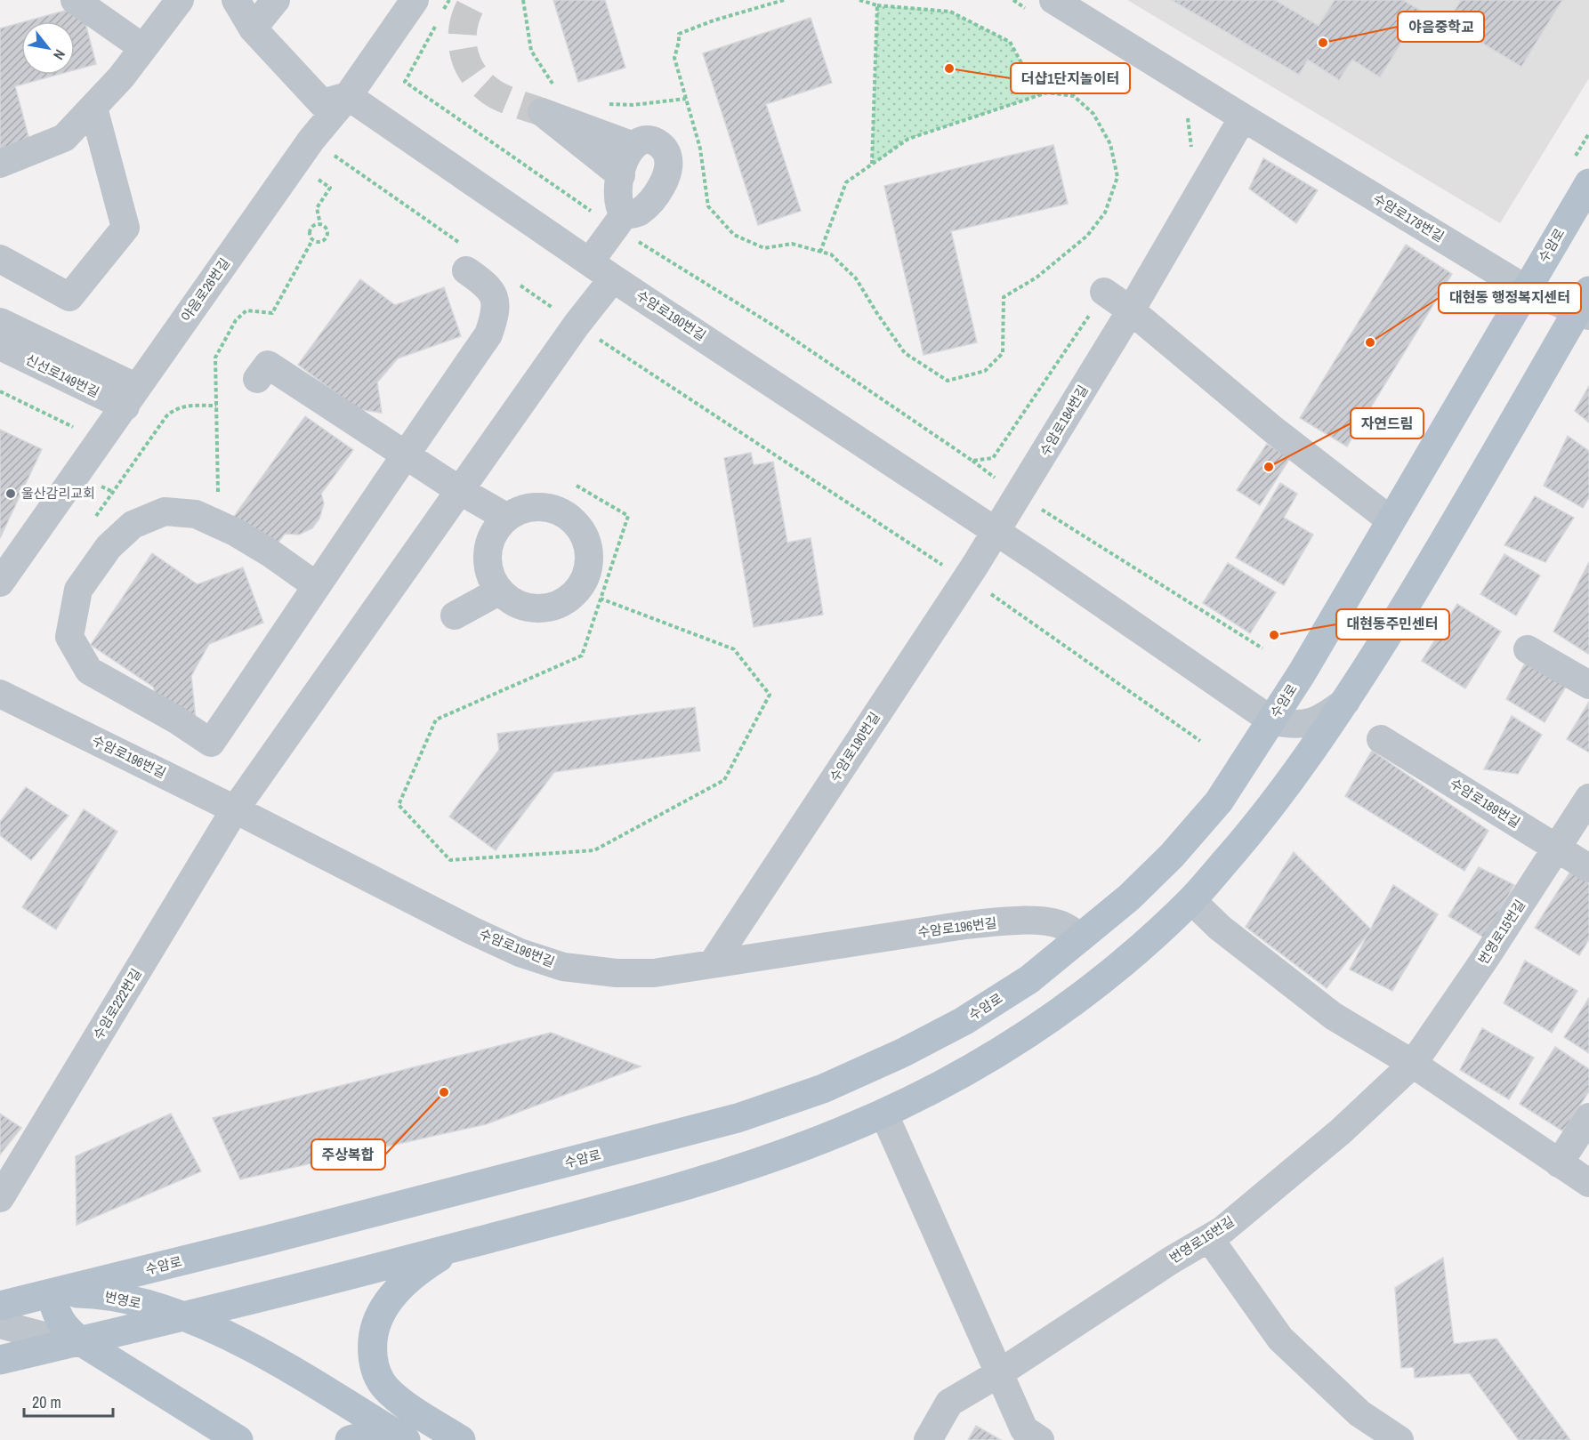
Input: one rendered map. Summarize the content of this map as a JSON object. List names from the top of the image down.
{
  "streets": {
    "main road": ["수암로", "번영로"],
    "street": [
      "수암로178번길",
      "야음로26번길",
      "수암로190번길",
      "신선로149번길",
      "수암로184번길",
      "수암로196번길",
      "수암로189번길",
      "번영로15번길",
      "수암로222번길"
    ]
  },
  "crossings": [
    ["수암로178번길", "수암로"],
    ["수암로", "수암로190번길"],
    ["수암로", "수암로196번길"],
    ["수암로", "번영로"],
    ["야음로26번길", "수암로190번길"],
    ["야음로26번길", "신선로149번길"],
    ["수암로190번길", "수암로184번길"],
    ["수암로190번길", "수암로196번길"],
    ["수암로190번길", "수암로222번길"],
    ["수암로196번길", "수암로222번길"],
    ["수암로189번길", "번영로15번길"]
  ],
  "places": [
    "야음중학교",
    "더샵1단지놀이터",
    "대현동 행정복지센터",
    "자연드림",
    "울산감리교회",
    "대현동주민센터",
    "주상복합"
  ],
  "scale_bar": "20 m",
  "north": "bottom right"
}
